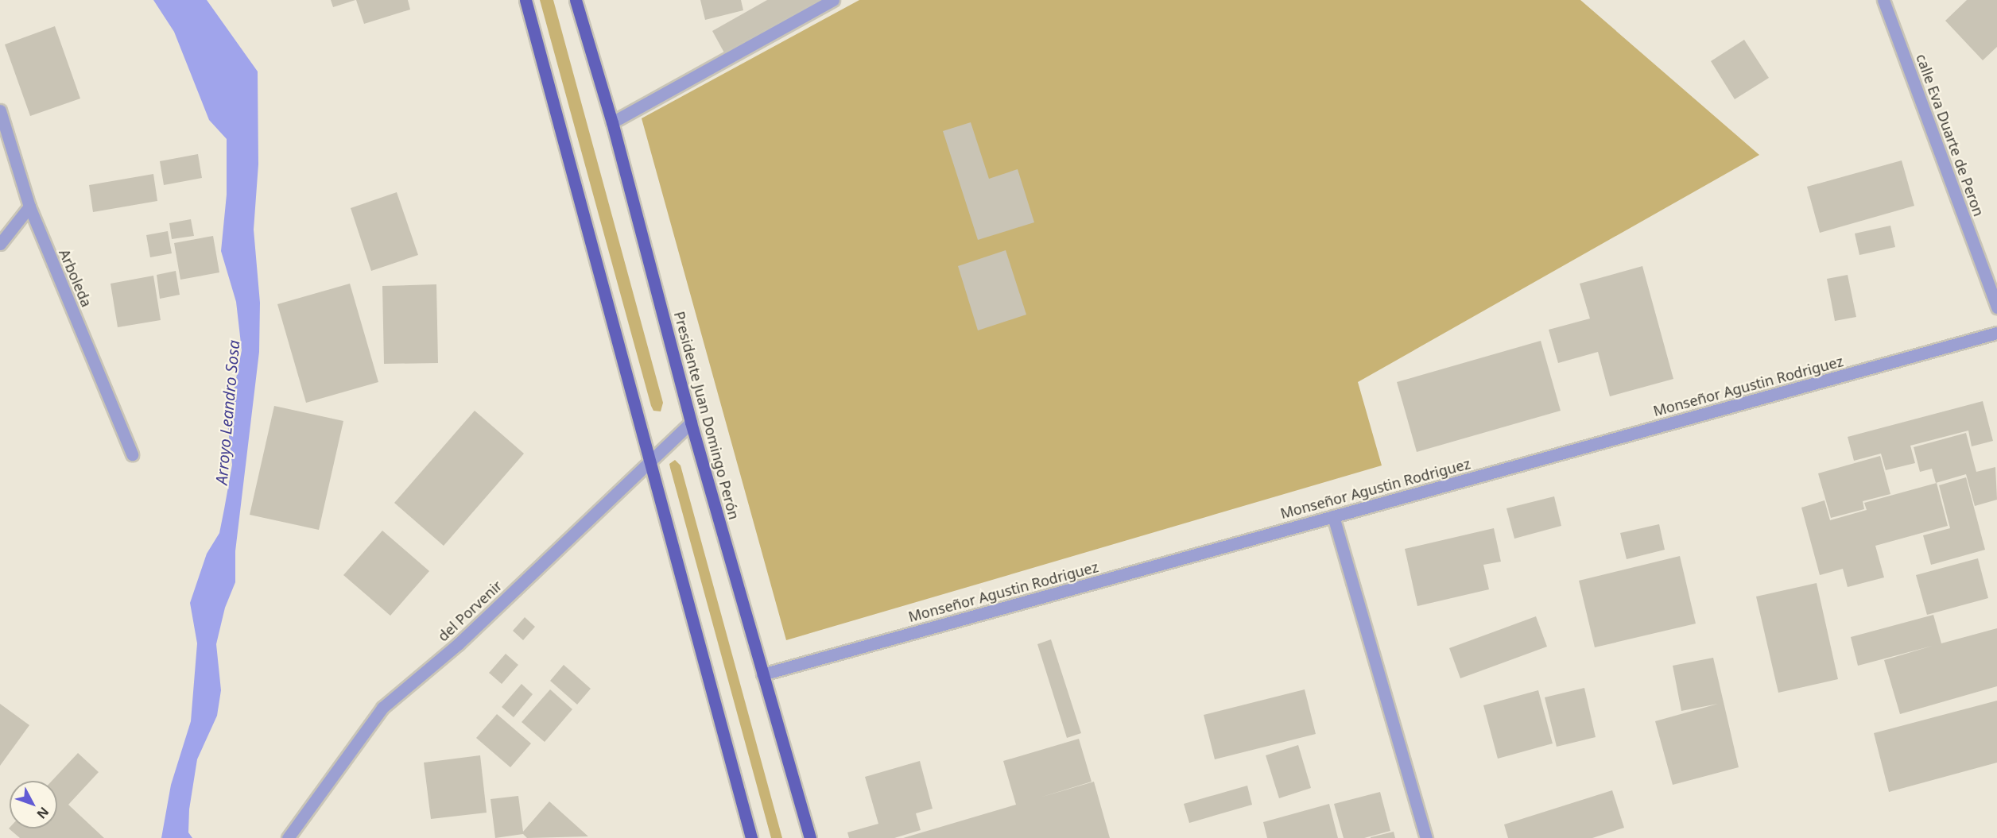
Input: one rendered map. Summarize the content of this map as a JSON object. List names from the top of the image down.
{
  "streets": {
    "main road": ["Presidente Juan Domingo Perón"],
    "street": [
      "calle Eva Duarte de Peron",
      "Arboleda",
      "Monseñor Agustin Rodriguez",
      "del Porvenir"
    ]
  },
  "crossings": [
    ["Monseñor Agustin Rodriguez", "Presidente Juan Domingo Perón"],
    ["Presidente Juan Domingo Perón", "del Porvenir"]
  ],
  "water": ["Arroyo Leandro Sosa"],
  "north": "bottom right"
}
